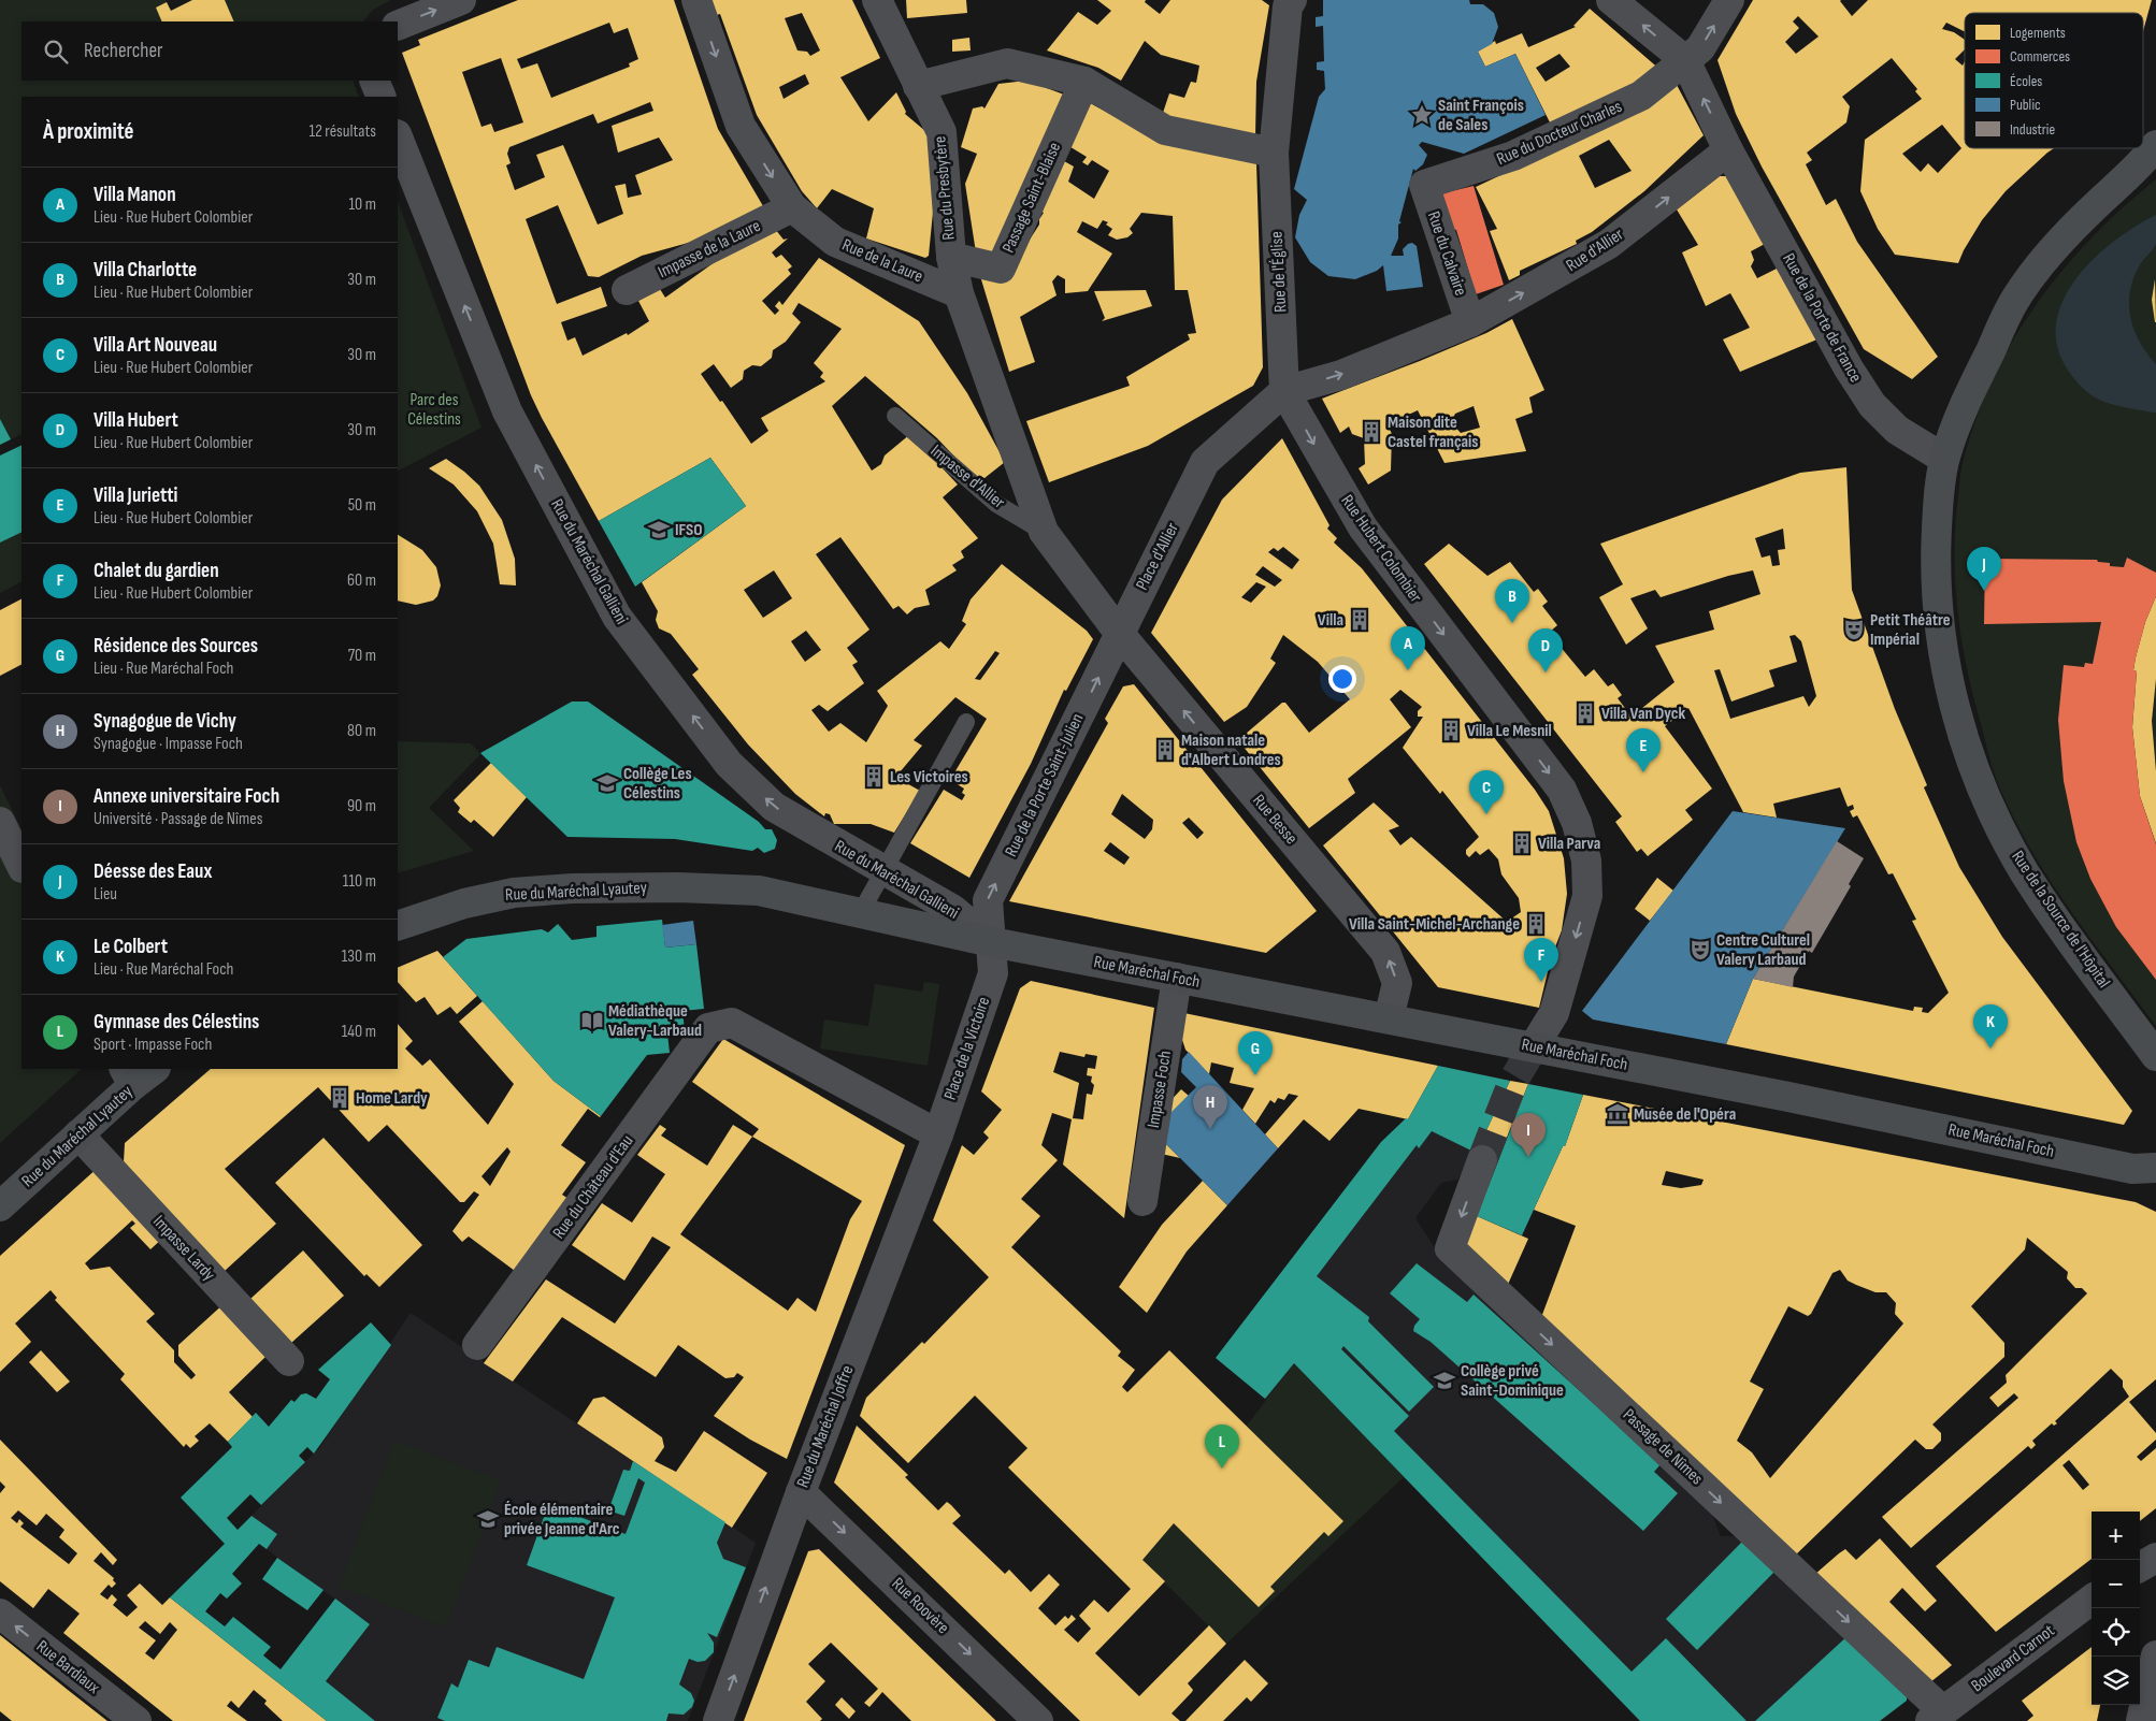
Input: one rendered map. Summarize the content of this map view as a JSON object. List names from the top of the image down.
{
  "streets": {
    "street": [
      "Rue du Docteur Charles",
      "Rue du Presbytère",
      "Passage Saint-Blaise",
      "Impasse de la Laure",
      "Rue d'Allier",
      "Rue du Calvaire",
      "Rue de la Laure",
      "Rue de l'Église",
      "Rue de la Porte de France",
      "Rue Hubert Colombier",
      "Place d'Allier",
      "Rue du Maréchal Gallieni",
      "Rue de la Porte Saint-Julien",
      "Rue Besse",
      "Rue du Maréchal Lyautey",
      "Rue de la Source de l'Hôpital",
      "Rue Maréchal Foch",
      "Place de la Victoire",
      "Impasse Foch",
      "Rue du Château d'Eau",
      "Impasse Lardy",
      "Rue du Maréchal Joffre",
      "Passage de Nîmes",
      "Rue Roovère",
      "Boulevard Carnot",
      "Rue Bardiaux"
    ],
    "lane": ["Impasse d'Allier"]
  },
  "crossings": [
    ["Rue du Docteur Charles", "Rue du Calvaire"],
    ["Rue du Presbytère", "Passage Saint-Blaise"],
    ["Rue du Presbytère", "Rue de la Laure"],
    ["Impasse de la Laure", "Rue de la Laure"],
    ["Rue d'Allier", "Rue du Calvaire"],
    ["Rue d'Allier", "Rue de l'Église"],
    ["Rue d'Allier", "Rue de la Porte de France"],
    ["Rue d'Allier", "Rue Hubert Colombier"],
    ["Rue d'Allier", "Place d'Allier"],
    ["Rue de l'Église", "Rue Hubert Colombier"],
    ["Rue de l'Église", "Place d'Allier"],
    ["Rue de la Porte de France", "Rue de la Source de l'Hôpital"],
    ["Rue Hubert Colombier", "Place d'Allier"],
    ["Rue Hubert Colombier", "Rue Maréchal Foch"],
    ["Place d'Allier", "Rue de la Porte Saint-Julien"],
    ["Place d'Allier", "Rue Besse"],
    ["Rue du Maréchal Gallieni", "Rue de la Porte Saint-Julien"],
    ["Rue du Maréchal Gallieni", "Rue Maréchal Foch"],
    ["Rue du Maréchal Gallieni", "Place de la Victoire"],
    ["Rue de la Porte Saint-Julien", "Rue Besse"],
    ["Rue de la Porte Saint-Julien", "Rue Maréchal Foch"],
    ["Rue de la Porte Saint-Julien", "Place de la Victoire"],
    ["Rue Besse", "Rue Maréchal Foch"],
    ["Rue du Maréchal Lyautey", "Impasse Lardy"],
    ["Rue Maréchal Foch", "Place de la Victoire"],
    ["Rue Maréchal Foch", "Impasse Foch"],
    ["Place de la Victoire", "Rue du Château d'Eau"],
    ["Place de la Victoire", "Rue du Maréchal Joffre"],
    ["Rue du Château d'Eau", "Rue du Maréchal Joffre"],
    ["Rue du Maréchal Joffre", "Rue Roovère"],
    ["Passage de Nîmes", "Boulevard Carnot"]
  ],
  "one_way": [
    "Rue d'Allier",
    "Rue de la Laure",
    "Rue Hubert Colombier",
    "Rue du Maréchal Gallieni",
    "Rue de la Porte Saint-Julien",
    "Rue Besse",
    "Rue du Maréchal Joffre",
    "Passage de Nîmes",
    "Rue Roovère",
    "Rue Bardiaux"
  ],
  "parks": ["Parc des Célestins"],
  "places": {
    "place": ["Saint François de Sales"],
    "building": [
      "Maison dite Castel français",
      "Villa",
      "Villa Van Dyck",
      "Villa Le Mesnil",
      "Maison natale d'Albert Londres",
      "Les Victoires",
      "Villa Parva",
      "Villa Saint-Michel-Archange",
      "Home Lardy"
    ],
    "school or university": [
      "IFSO",
      "Collège Les Célestins",
      "Collège privé Saint-Dominique",
      "École élémentaire privée Jeanne d'Arc"
    ],
    "theatre": ["Petit Théâtre Impérial", "Centre Culturel Valery Larbaud"],
    "library": ["Médiathèque Valery-Larbaud"],
    "museum": ["Musée de l'Opéra"]
  },
  "legend": [
    "Logements",
    "Commerces",
    "Écoles",
    "Public",
    "Industrie"
  ],
  "page": {
    "search": "Rechercher",
    "heading": ["À proximité", "12 résultats"],
    "list": [
      {
        "mark": "A",
        "name": "Villa Manon",
        "note": "Lieu · Rue Hubert Colombier",
        "value": "10 m"
      },
      {
        "mark": "B",
        "name": "Villa Charlotte",
        "note": "Lieu · Rue Hubert Colombier",
        "value": "30 m"
      },
      {
        "mark": "C",
        "name": "Villa Art Nouveau",
        "note": "Lieu · Rue Hubert Colombier",
        "value": "30 m"
      },
      {
        "mark": "D",
        "name": "Villa Hubert",
        "note": "Lieu · Rue Hubert Colombier",
        "value": "30 m"
      },
      {
        "mark": "E",
        "name": "Villa Jurietti",
        "note": "Lieu · Rue Hubert Colombier",
        "value": "50 m"
      },
      {
        "mark": "F",
        "name": "Chalet du gardien",
        "note": "Lieu · Rue Hubert Colombier",
        "value": "60 m"
      },
      {
        "mark": "G",
        "name": "Résidence des Sources",
        "note": "Lieu · Rue Maréchal Foch",
        "value": "70 m"
      },
      {
        "mark": "H",
        "name": "Synagogue de Vichy",
        "note": "Synagogue · Impasse Foch",
        "value": "80 m"
      },
      {
        "mark": "I",
        "name": "Annexe universitaire Foch",
        "note": "Université · Passage de Nîmes",
        "value": "90 m"
      },
      {
        "mark": "J",
        "name": "Déesse des Eaux",
        "note": "Lieu",
        "value": "110 m"
      },
      {
        "mark": "K",
        "name": "Le Colbert",
        "note": "Lieu · Rue Maréchal Foch",
        "value": "130 m"
      },
      {
        "mark": "L",
        "name": "Gymnase des Célestins",
        "note": "Sport · Impasse Foch",
        "value": "140 m"
      }
    ],
    "pins": [
      "J",
      "B",
      "A",
      "D",
      "E",
      "C",
      "F",
      "K",
      "G",
      "H",
      "I",
      "L"
    ],
    "map_buttons": ["+", "−"]
  }
}
